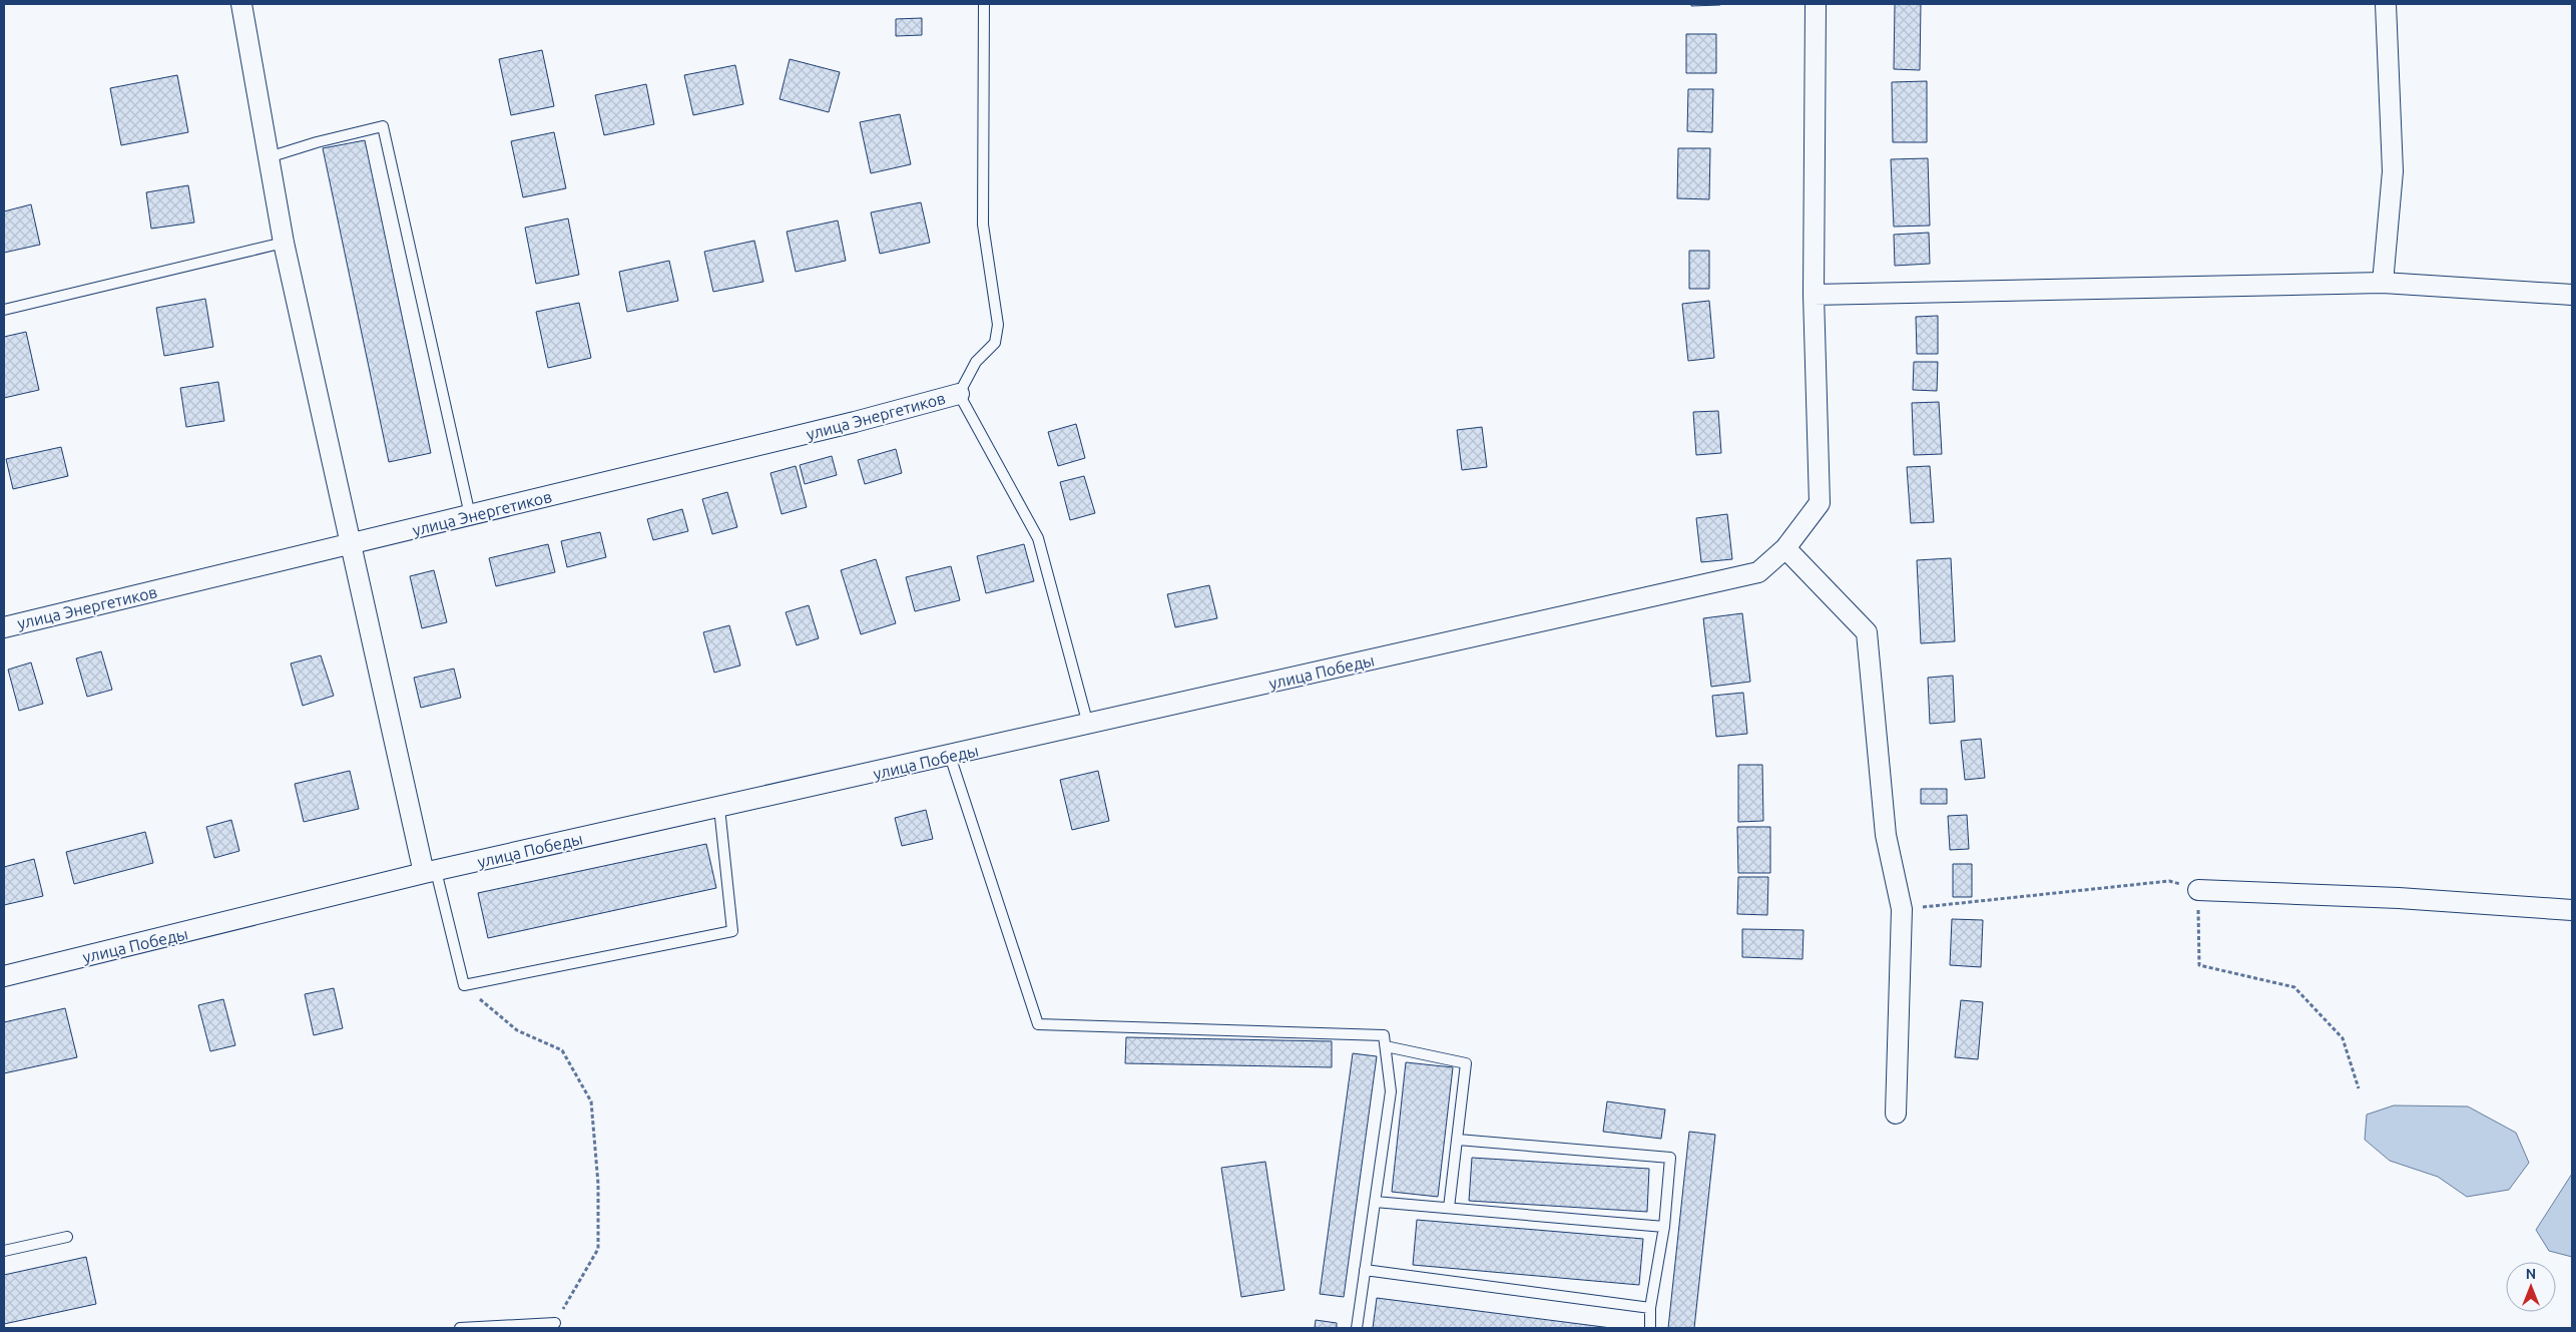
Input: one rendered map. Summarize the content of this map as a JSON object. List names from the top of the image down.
{
  "streets": {
    "street": ["улица Энергетиков", "улица Победы"]
  },
  "north": "top"
}
